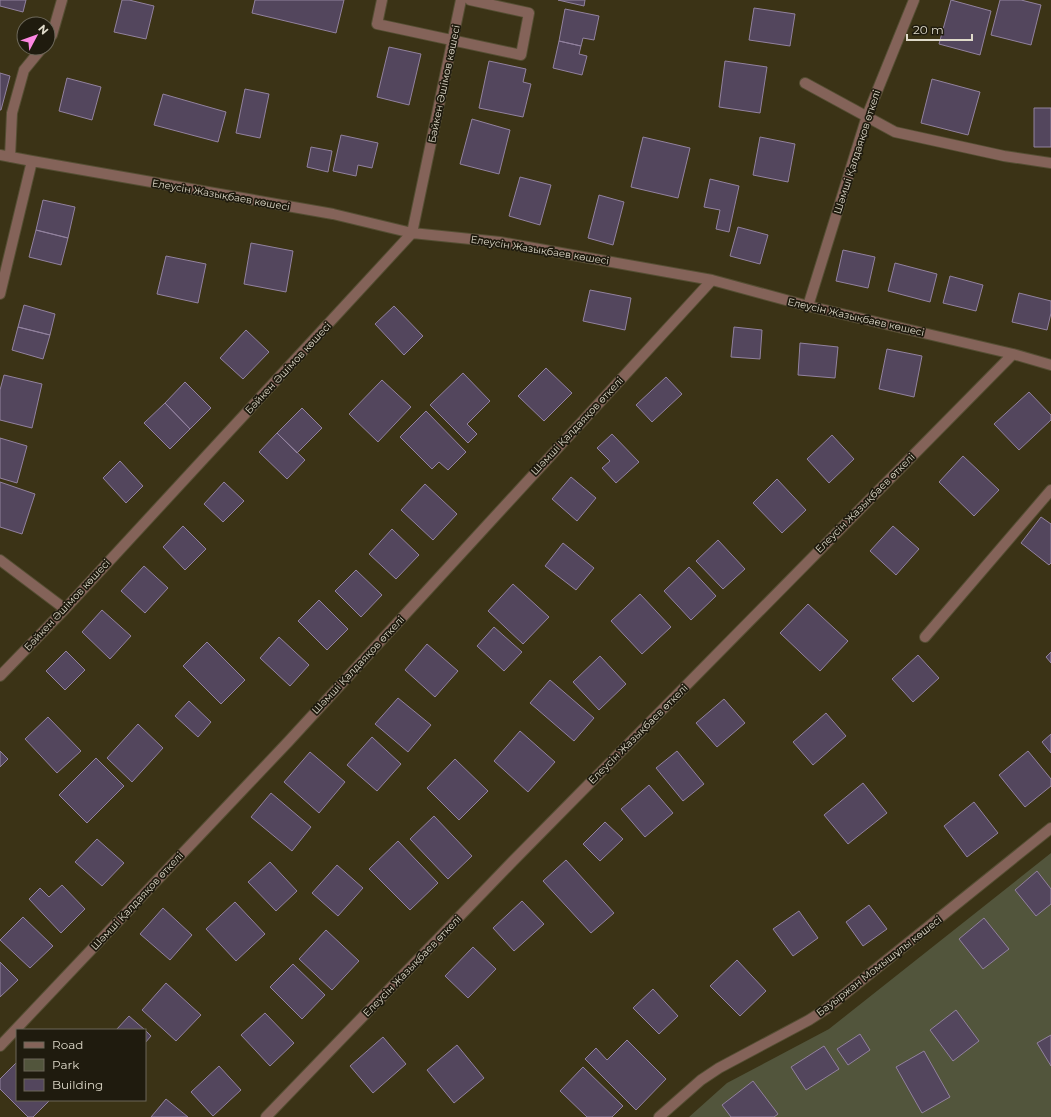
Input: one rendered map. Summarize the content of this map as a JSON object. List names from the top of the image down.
{
  "streets": {
    "street": [
      "Бәйкен Әшімов көшесі",
      "Шәмші Қалдаяқов өткелі",
      "Елеусін Жазықбаев көшесі",
      "Елеусін Жазықбаев өткелі",
      "Бауыржан Момышұлы көшесі"
    ]
  },
  "crossings": [
    ["Бәйкен Әшімов көшесі", "Елеусін Жазықбаев көшесі"],
    ["Шәмші Қалдаяқов өткелі", "Елеусін Жазықбаев көшесі"],
    ["Елеусін Жазықбаев көшесі", "Елеусін Жазықбаев өткелі"]
  ],
  "legend": ["Road", "Park", "Building"],
  "scale_bar": "20 m",
  "north": "top right"
}
